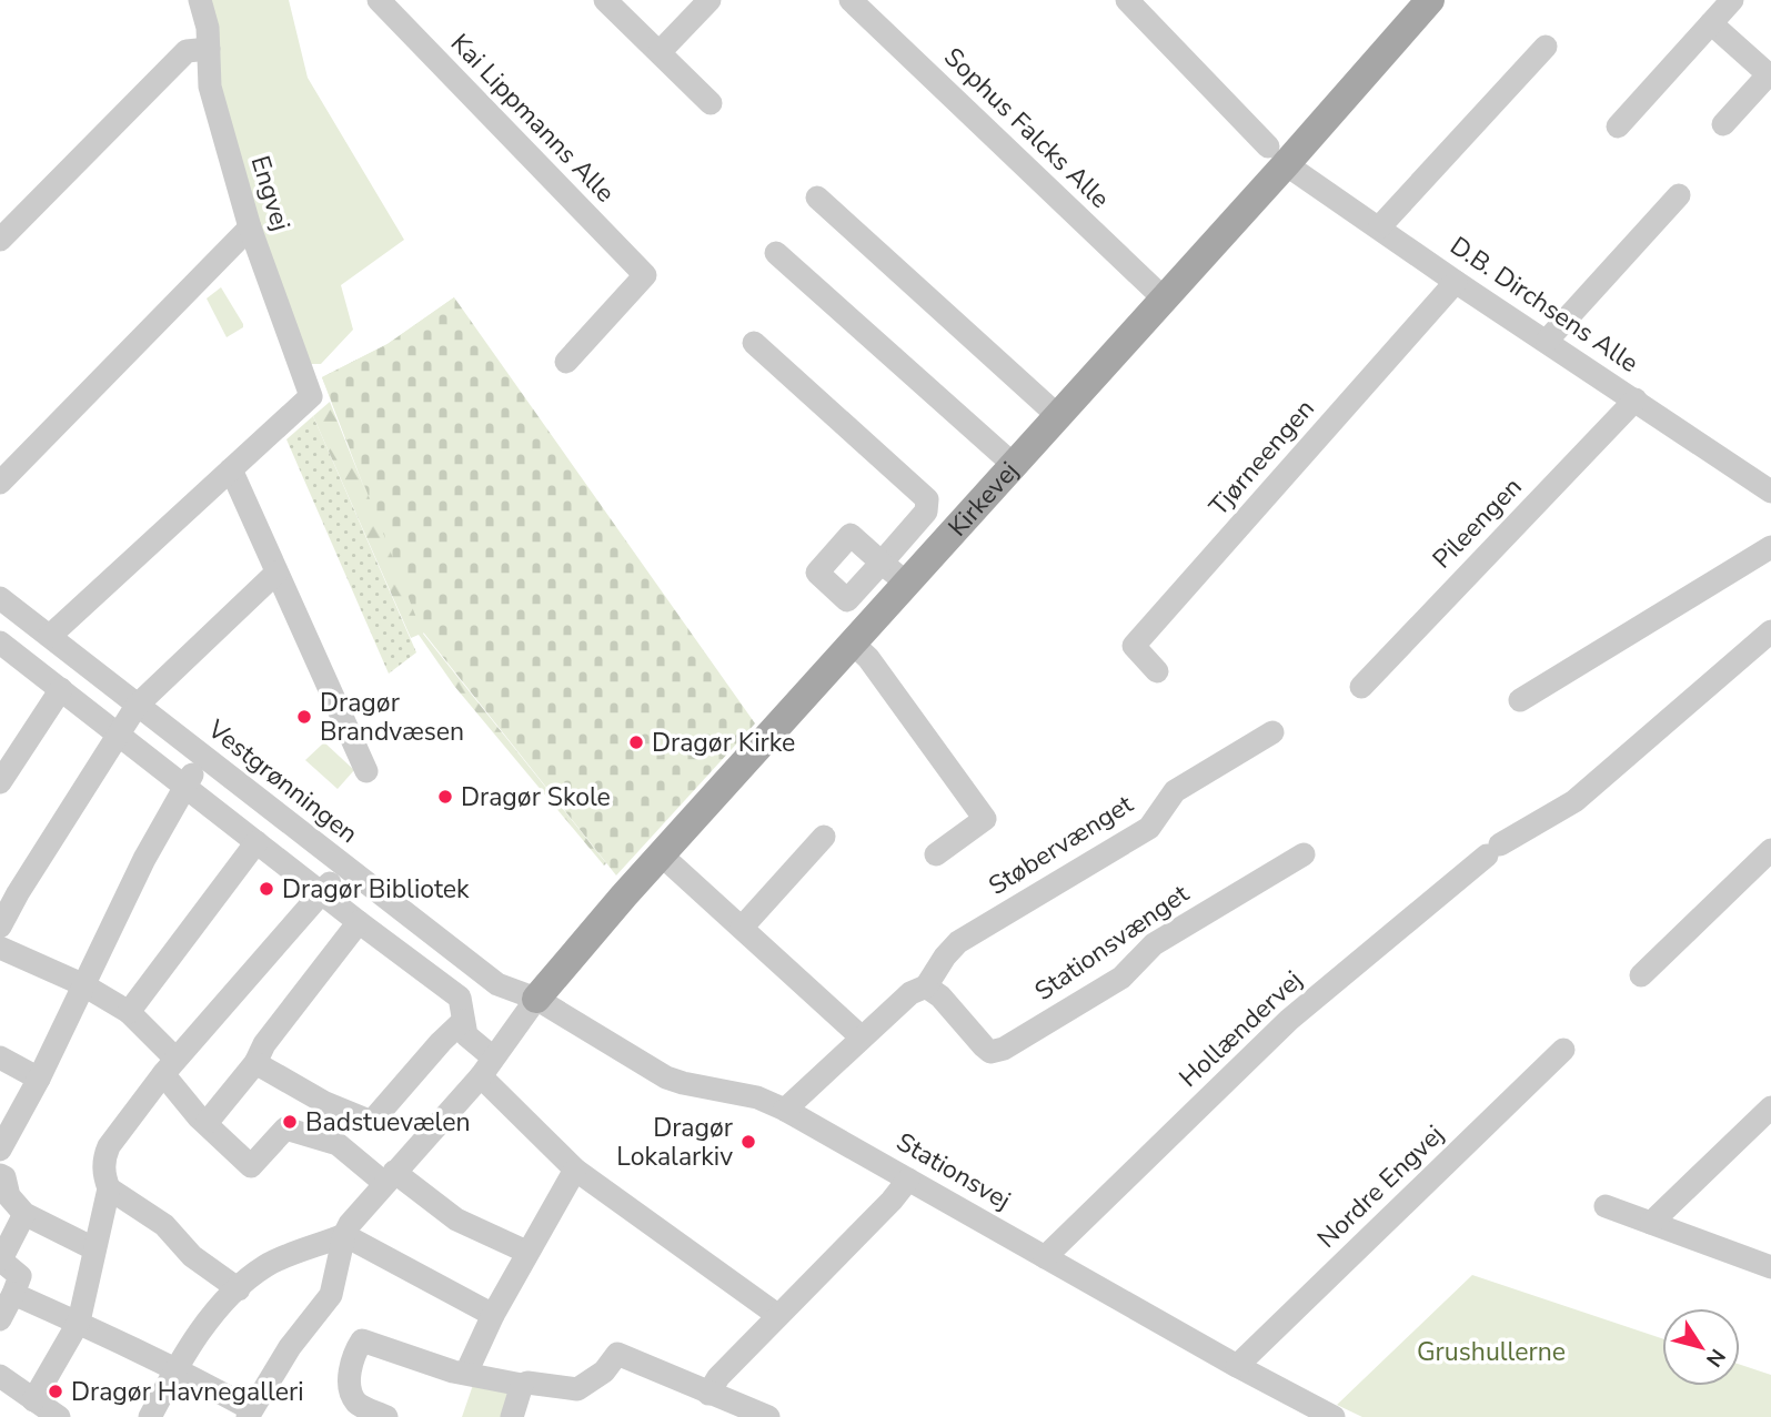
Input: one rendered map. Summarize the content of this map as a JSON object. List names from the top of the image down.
{
  "streets": {
    "main road": ["Kirkevej"],
    "street": [
      "Kai Lippmanns Alle",
      "Sophus Falcks Alle",
      "Engvej",
      "D.B. Dirchsens Alle",
      "Tjørneengen",
      "Pileengen",
      "Vestgrønningen",
      "Støbervænget",
      "Stationsvænget",
      "Hollændervej",
      "Stationsvej",
      "Nordre Engvej"
    ]
  },
  "crossings": [
    ["Sophus Falcks Alle", "Kirkevej"],
    ["D.B. Dirchsens Alle", "Tjørneengen"],
    ["D.B. Dirchsens Alle", "Kirkevej"],
    ["D.B. Dirchsens Alle", "Pileengen"],
    ["Kirkevej", "Vestgrønningen"],
    ["Kirkevej", "Stationsvej"],
    ["Vestgrønningen", "Stationsvej"],
    ["Støbervænget", "Stationsvænget"],
    ["Hollændervej", "Stationsvej"],
    ["Stationsvej", "Nordre Engvej"]
  ],
  "parks": ["Grushullerne"],
  "places": [
    "Dragør Brandvæsen",
    "Dragør Kirke",
    "Dragør Skole",
    "Dragør Bibliotek",
    "Badstuevælen",
    "Dragør Lokalarkiv",
    "Dragør Havnegalleri"
  ],
  "north": "bottom right"
}
